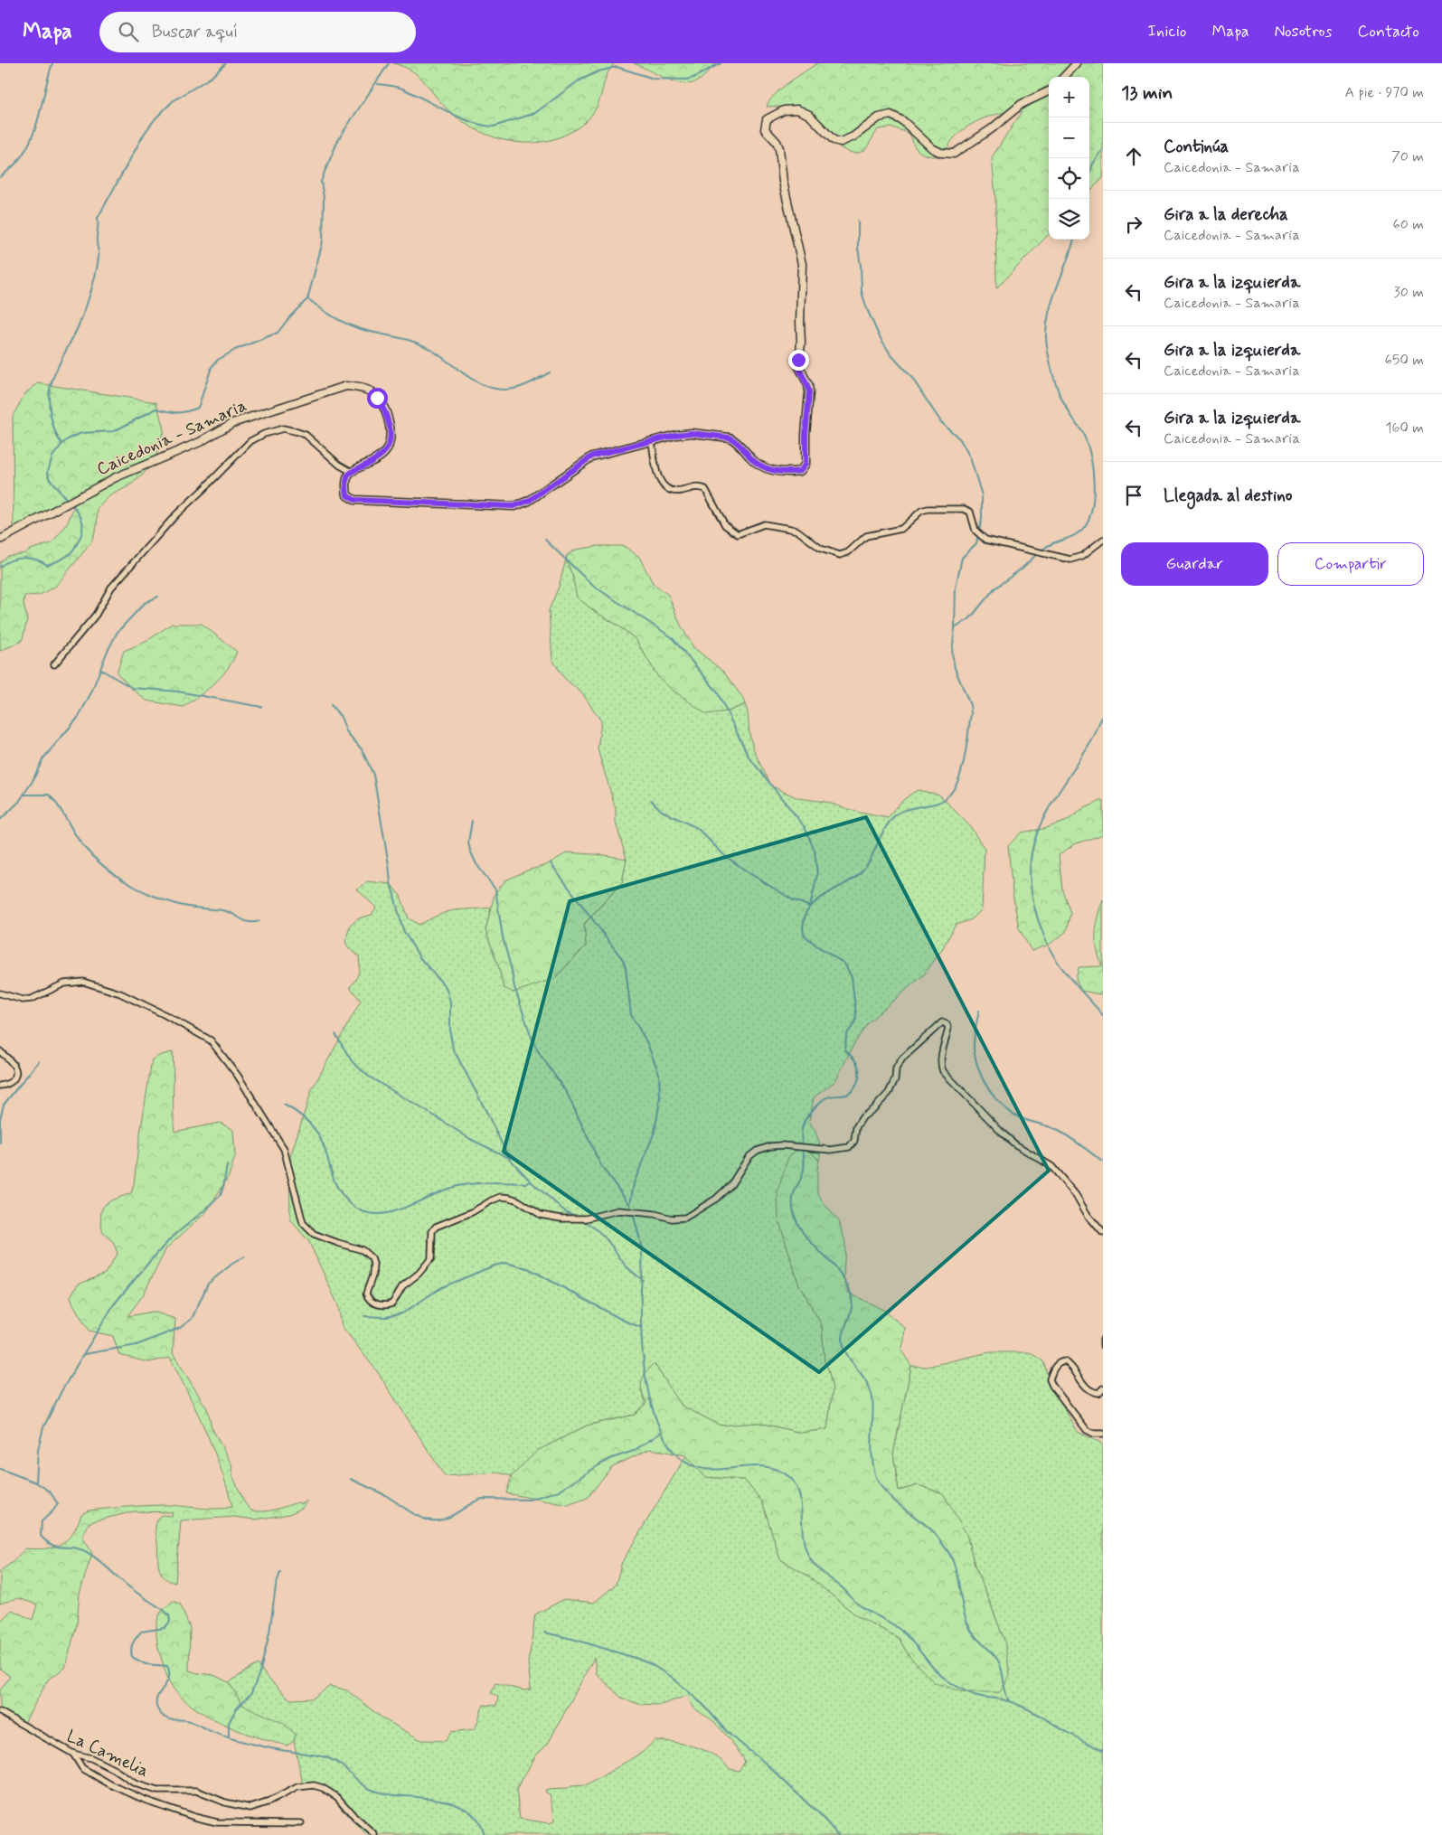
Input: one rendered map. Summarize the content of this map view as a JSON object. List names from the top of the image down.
{
  "streets": {
    "street": ["Caicedonia - Samaria", "La Camelia"]
  },
  "page": {
    "header": "Mapa",
    "search": "Buscar aquí",
    "nav": [
      "Inicio",
      "Mapa",
      "Nosotros",
      "Contacto"
    ],
    "heading": ["13 min", "A pie · 970 m"],
    "map_buttons": ["+", "−"],
    "list": [
      ["Continúa", "Caicedonia - Samaria", "70 m"],
      ["Gira a la derecha", "Caicedonia - Samaria", "60 m"],
      ["Gira a la izquierda", "Caicedonia - Samaria", "30 m"],
      ["Gira a la izquierda", "Caicedonia - Samaria", "650 m"],
      ["Gira a la izquierda", "Caicedonia - Samaria", "160 m"],
      "Llegada al destino"
    ],
    "buttons": ["Guardar", "Compartir"]
  }
}
